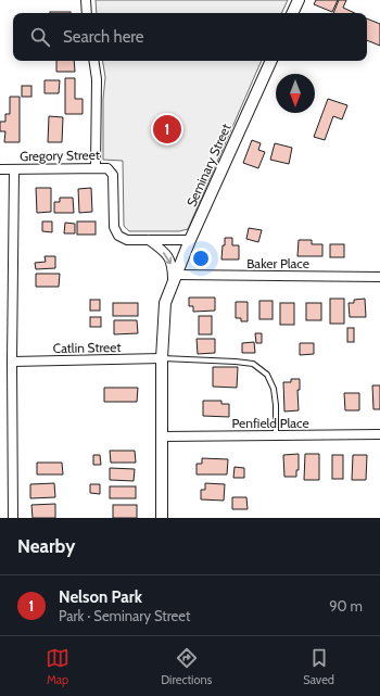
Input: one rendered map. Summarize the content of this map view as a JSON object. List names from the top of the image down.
{
  "streets": {
    "street": [
      "Gregory Street",
      "Seminary Street",
      "Baker Place",
      "Catlin Street",
      "Penfield Place"
    ]
  },
  "crossings": [
    ["Gregory Street", "Seminary Street"],
    ["Seminary Street", "Baker Place"],
    ["Seminary Street", "Catlin Street"],
    ["Seminary Street", "Penfield Place"]
  ],
  "north": "bottom",
  "page": {
    "search": "Search here",
    "pins": "1",
    "heading": "Nearby",
    "list": [
      {
        "mark": "1",
        "name": "Nelson Park",
        "note": "Park · Seminary Street",
        "value": "90 m"
      }
    ],
    "nav": ["Map", "Directions", "Saved"]
  }
}
